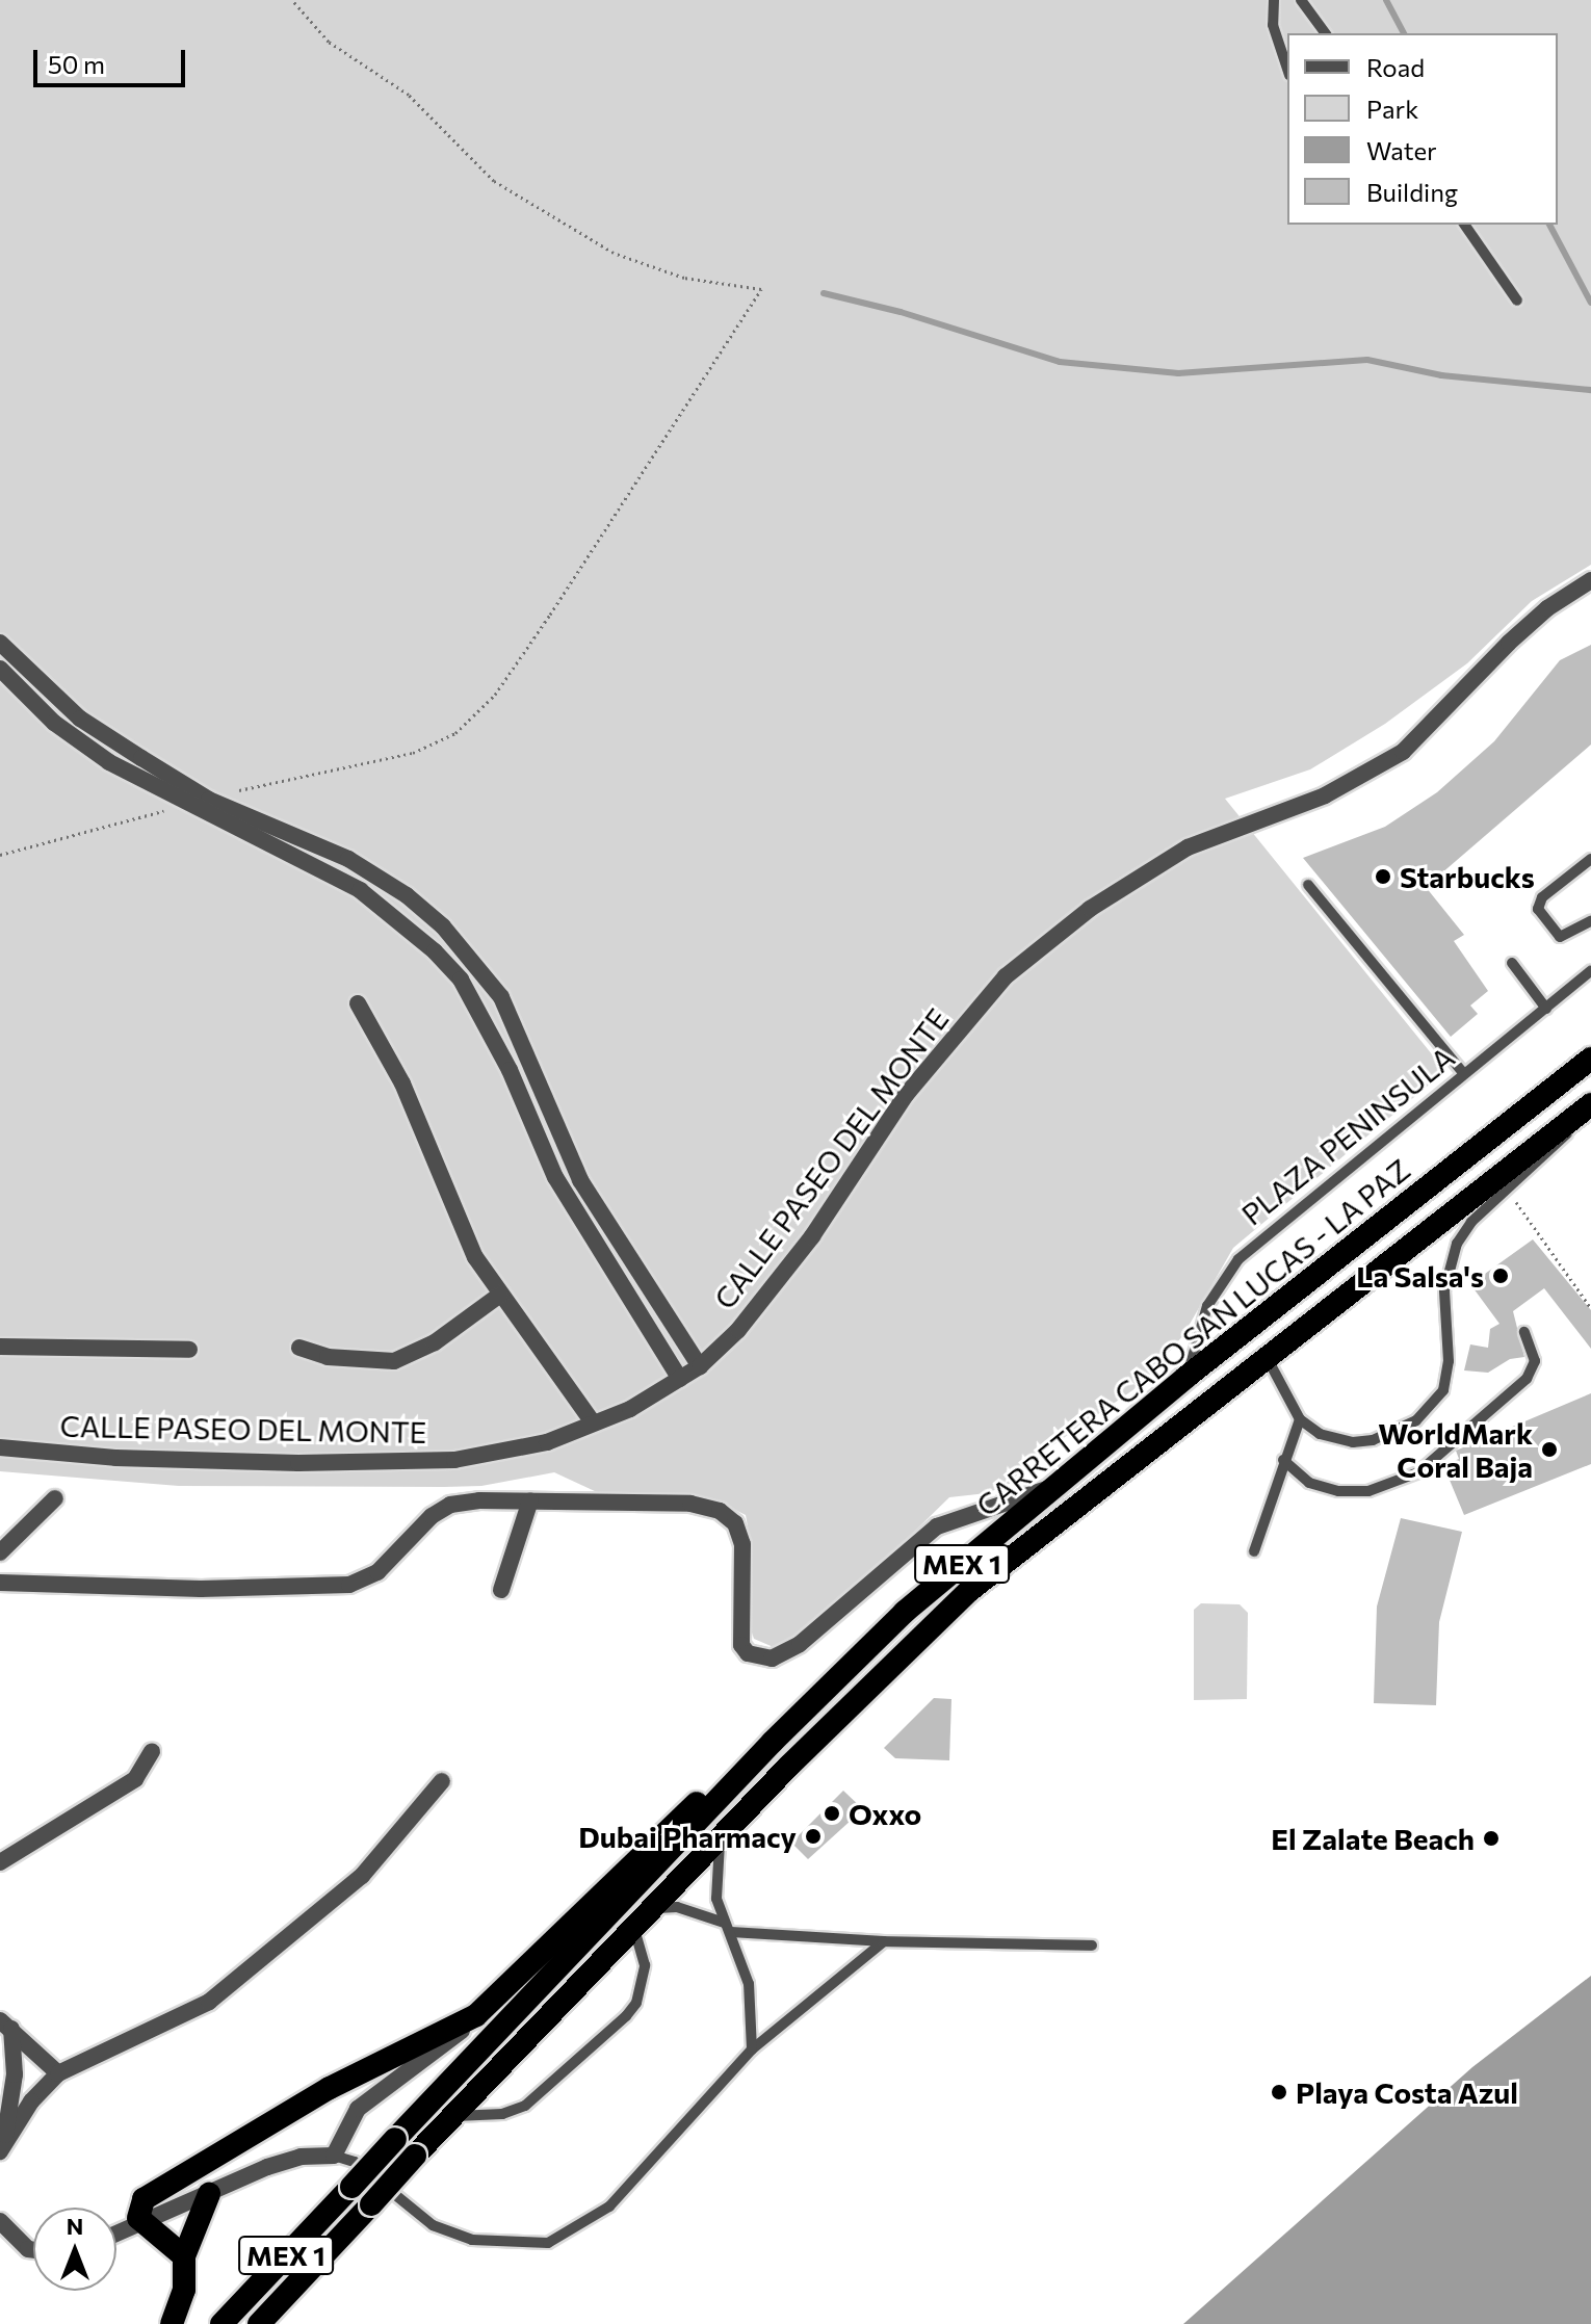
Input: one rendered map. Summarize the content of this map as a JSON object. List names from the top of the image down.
{
  "streets": {
    "highway": ["CARRETERA CABO SAN LUCAS - LA PAZ", "MEX 1"],
    "street": ["CALLE PASEO DEL MONTE"],
    "lane": ["PLAZA PENINSULA"]
  },
  "crossings": [
    ["PLAZA PENINSULA", "CARRETERA CABO SAN LUCAS - LA PAZ"]
  ],
  "places": [
    "Starbucks",
    "La Salsa's",
    "WorldMark Coral Baja",
    "Oxxo",
    "Dubai Pharmacy",
    "El Zalate Beach",
    "Playa Costa Azul"
  ],
  "legend": [
    "Road",
    "Park",
    "Water",
    "Building"
  ],
  "scale_bar": "50 m",
  "north": "top"
}
